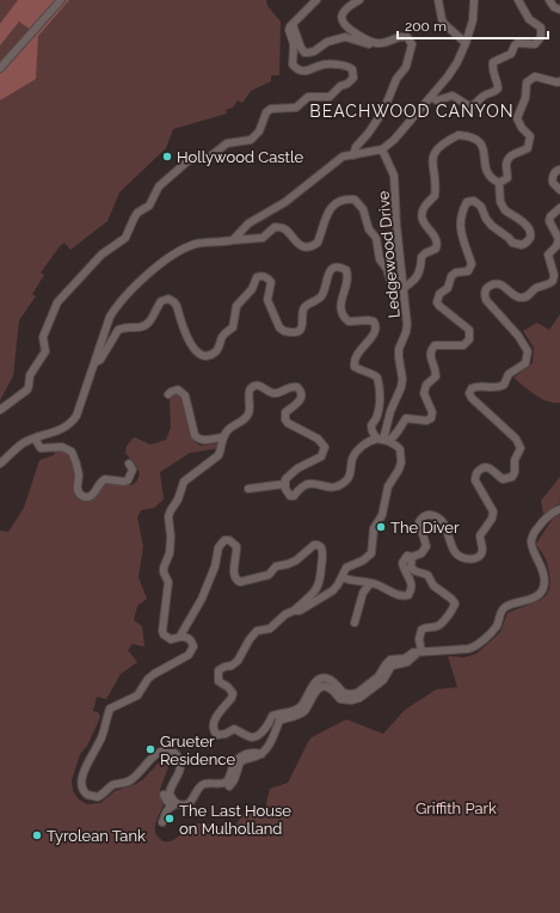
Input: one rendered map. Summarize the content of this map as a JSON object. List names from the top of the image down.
{
  "streets": {
    "street": ["Ledgewood Drive"]
  },
  "districts": ["BEACHWOOD CANYON"],
  "parks": ["Griffith Park"],
  "places": [
    "Hollywood Castle",
    "The Diver",
    "Grueter Residence",
    "The Last House on Mulholland",
    "Tyrolean Tank"
  ],
  "scale_bar": "200 m"
}
